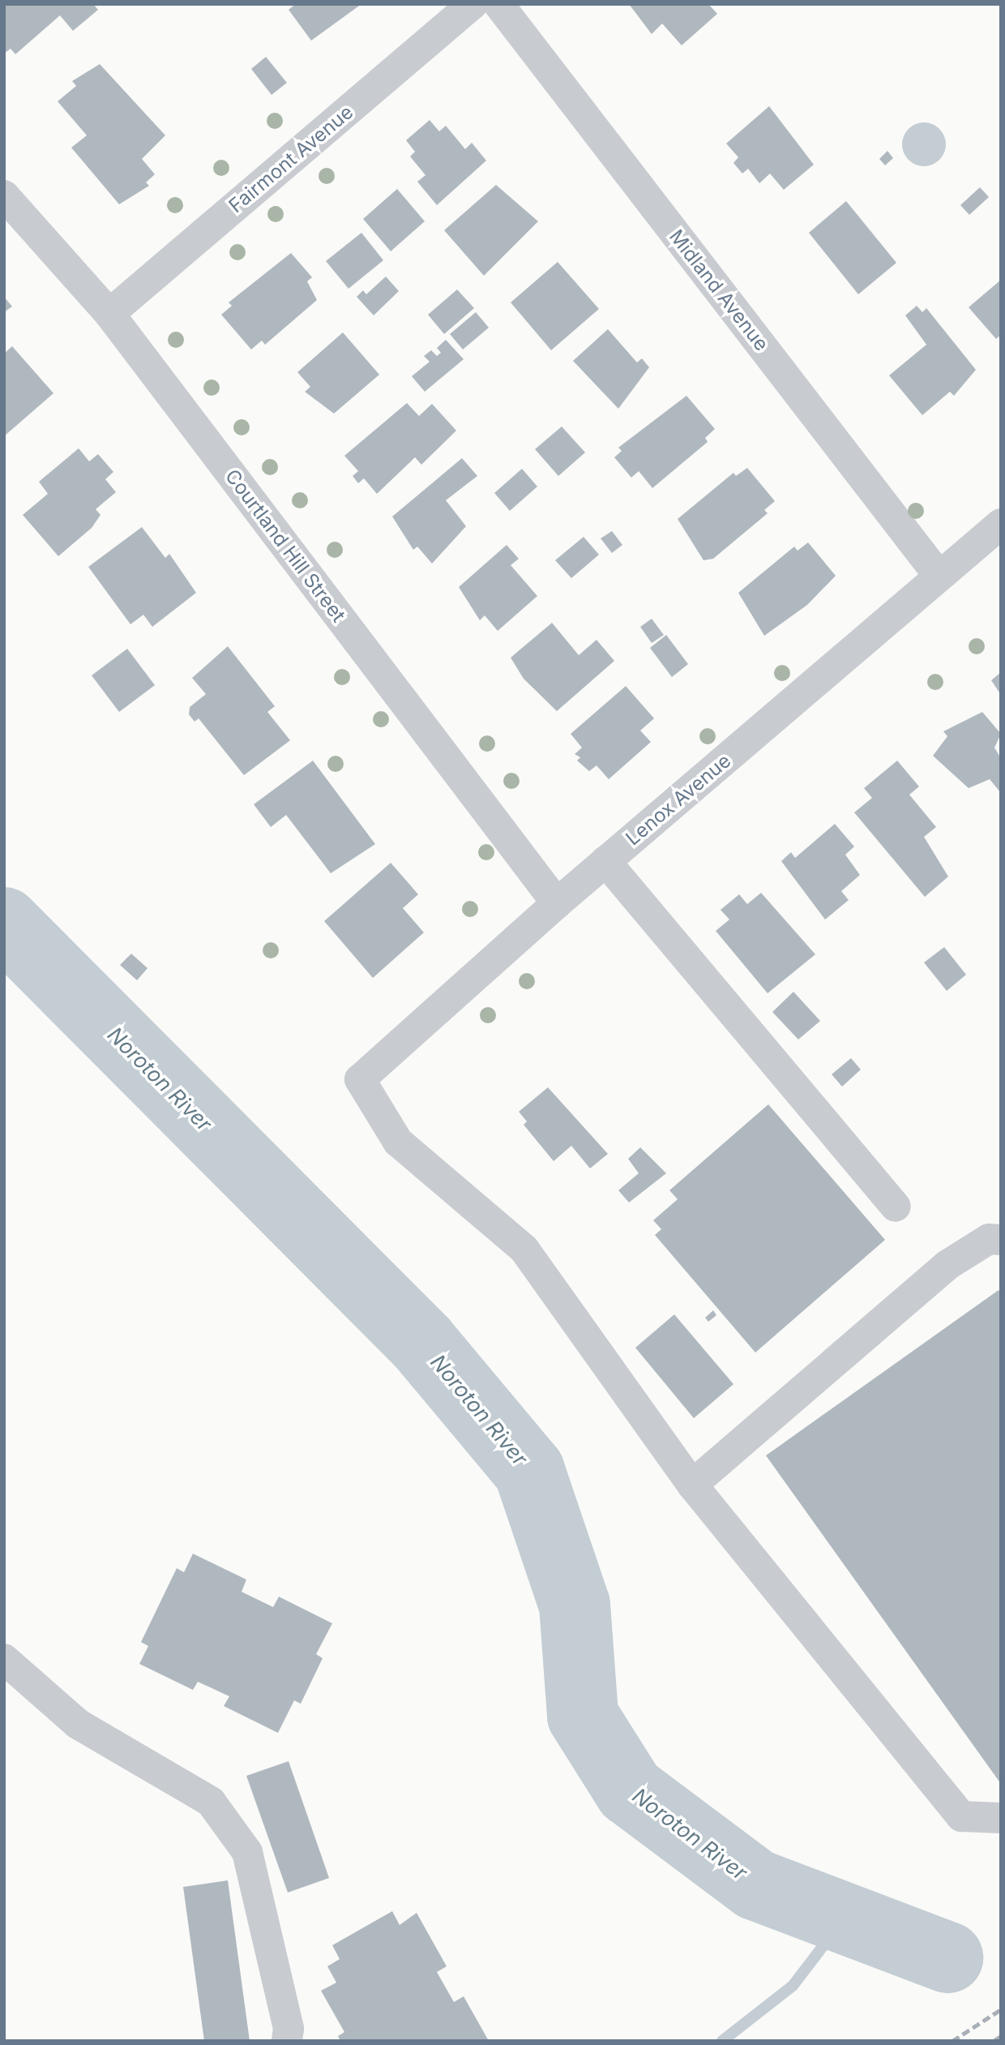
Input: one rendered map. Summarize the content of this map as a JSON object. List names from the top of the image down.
{
  "streets": {
    "street": [
      "Fairmont Avenue",
      "Midland Avenue",
      "Courtland Hill Street",
      "Lenox Avenue"
    ]
  },
  "crossings": [
    ["Fairmont Avenue", "Courtland Hill Street"],
    ["Midland Avenue", "Lenox Avenue"],
    ["Courtland Hill Street", "Lenox Avenue"]
  ],
  "water": ["Noroton River"]
}
